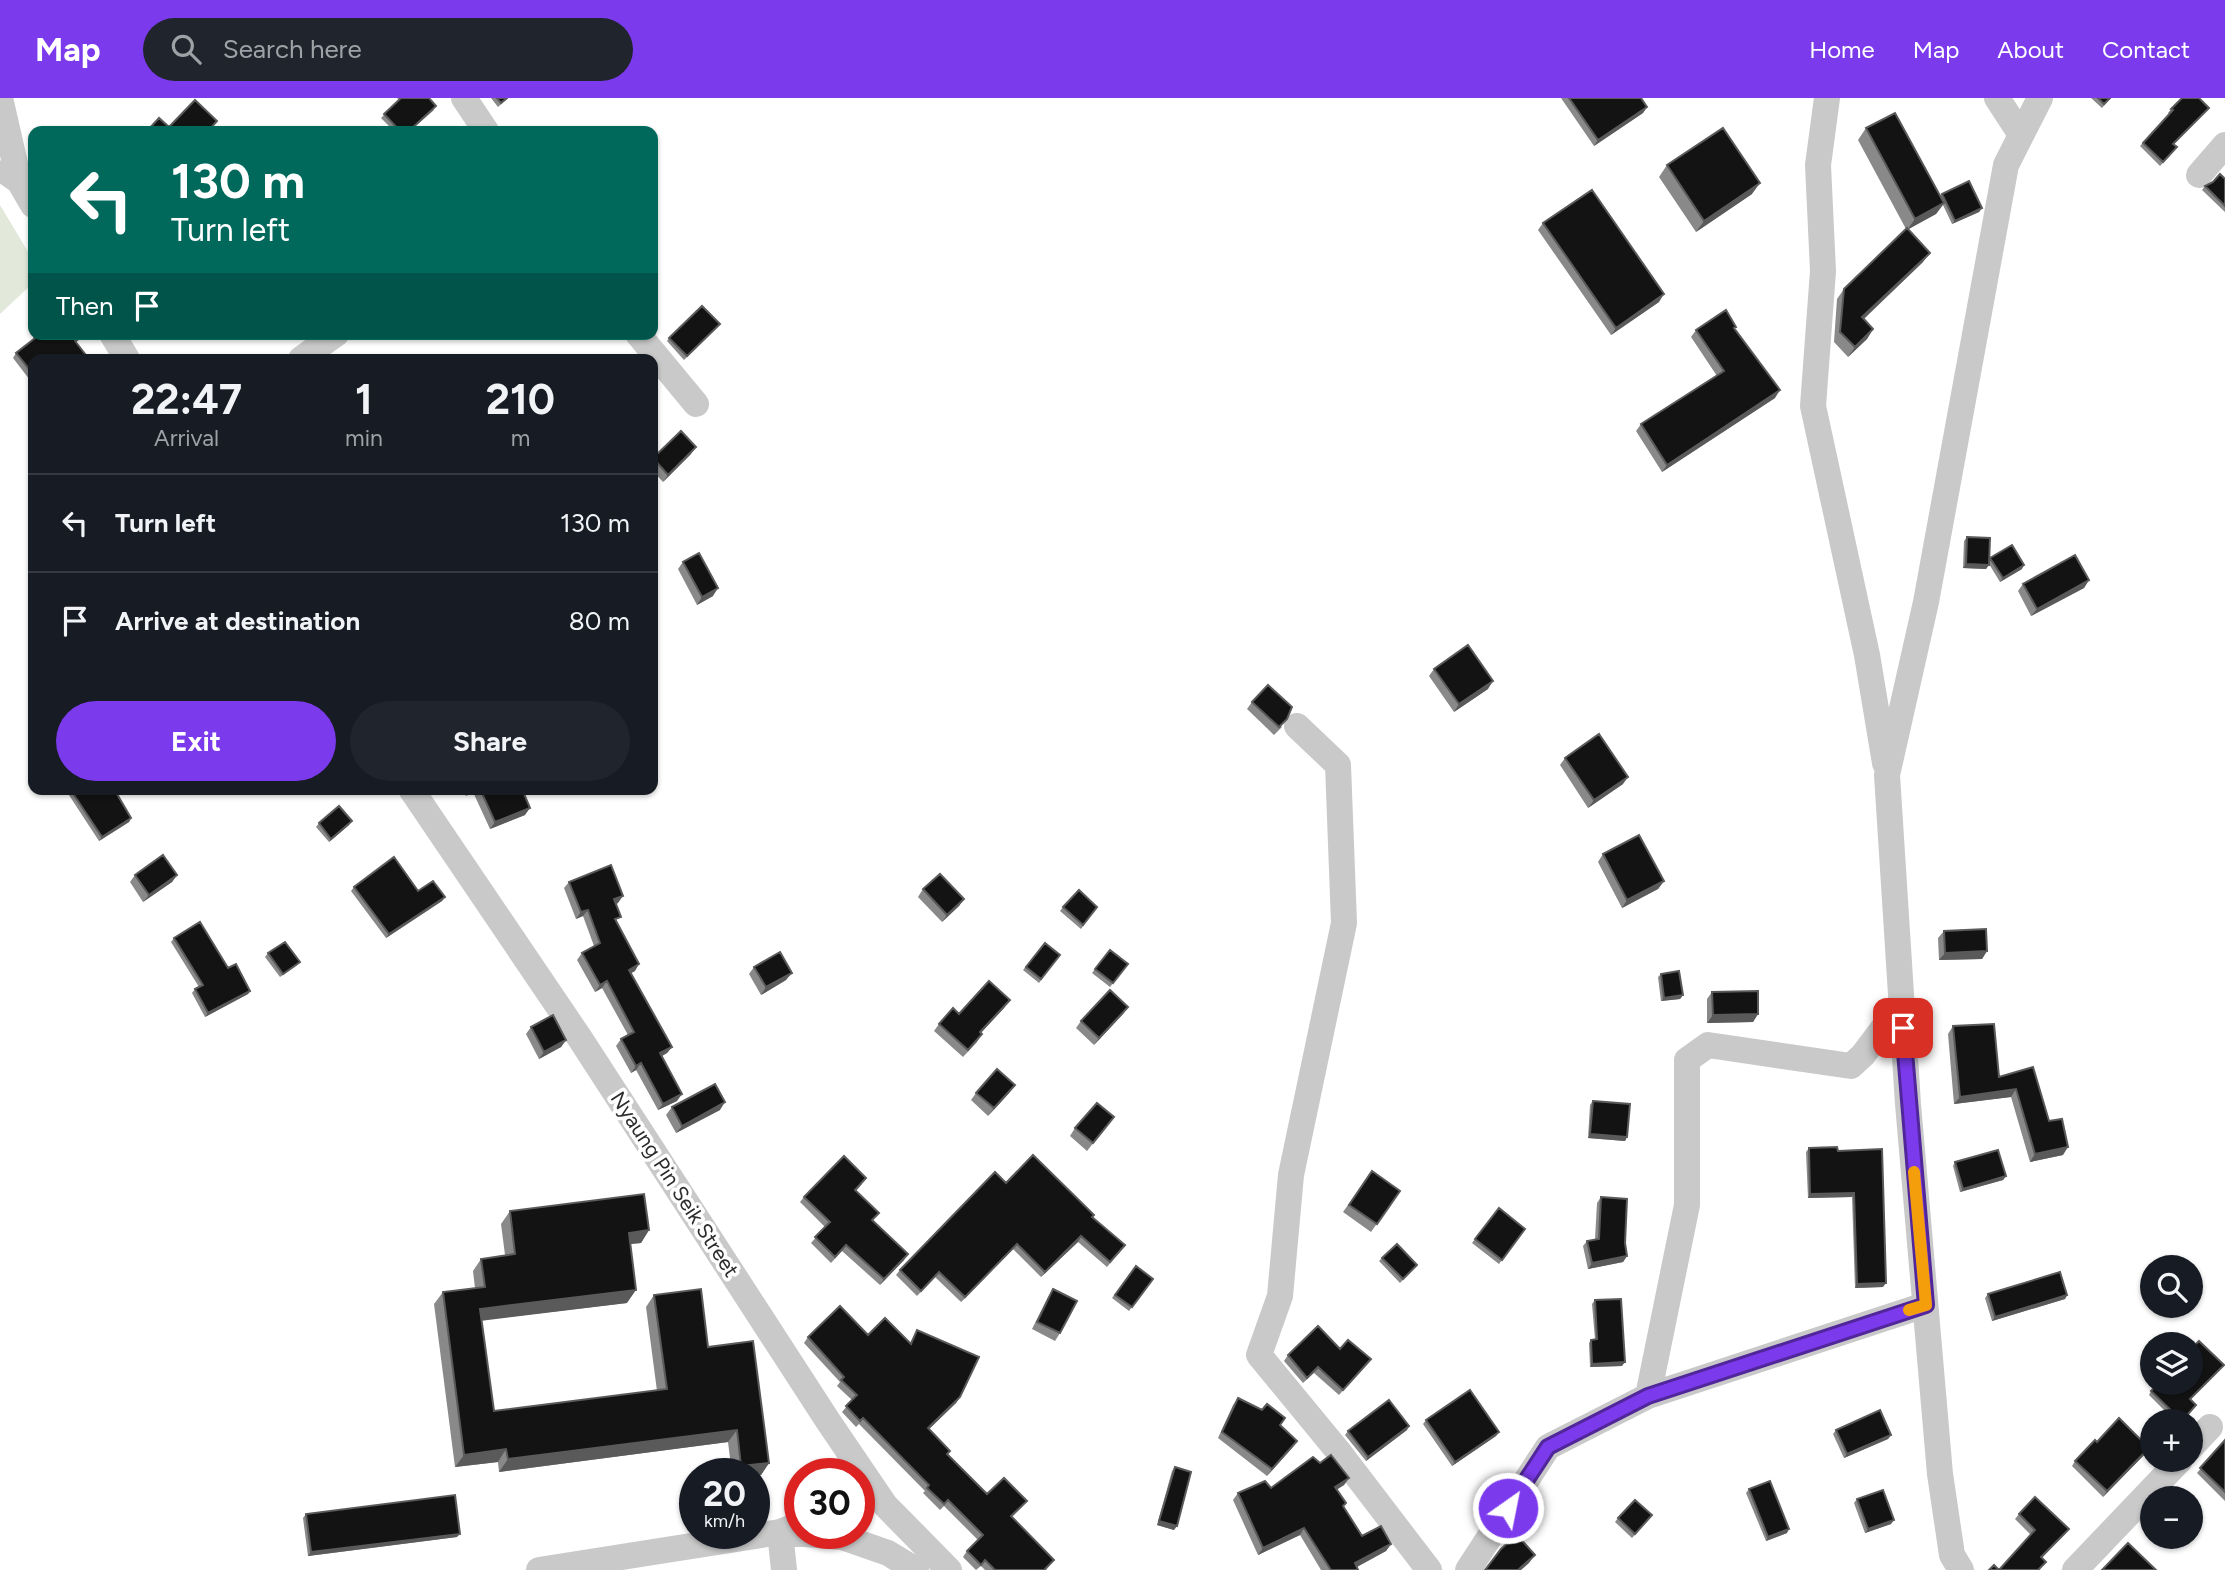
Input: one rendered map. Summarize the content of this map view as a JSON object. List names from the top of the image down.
{
  "streets": {
    "street": ["Nyaung Pin Seik Street"]
  },
  "page": {
    "header": "Map",
    "search": "Search here",
    "nav": [
      "Home",
      "Map",
      "About",
      "Contact"
    ],
    "turn": ["130 m", "Turn left"],
    "then": "Then",
    "eta": [
      "22:47",
      "Arrival",
      "1",
      "min",
      "210",
      "m"
    ],
    "list": [
      {
        "name": "Turn left",
        "value": "130 m"
      },
      {
        "name": "Arrive at destination",
        "value": "80 m"
      }
    ],
    "buttons": ["Exit", "Share"],
    "map_buttons": ["+", "−"],
    "speed": "20 km/h",
    "limit": "30"
  }
}
